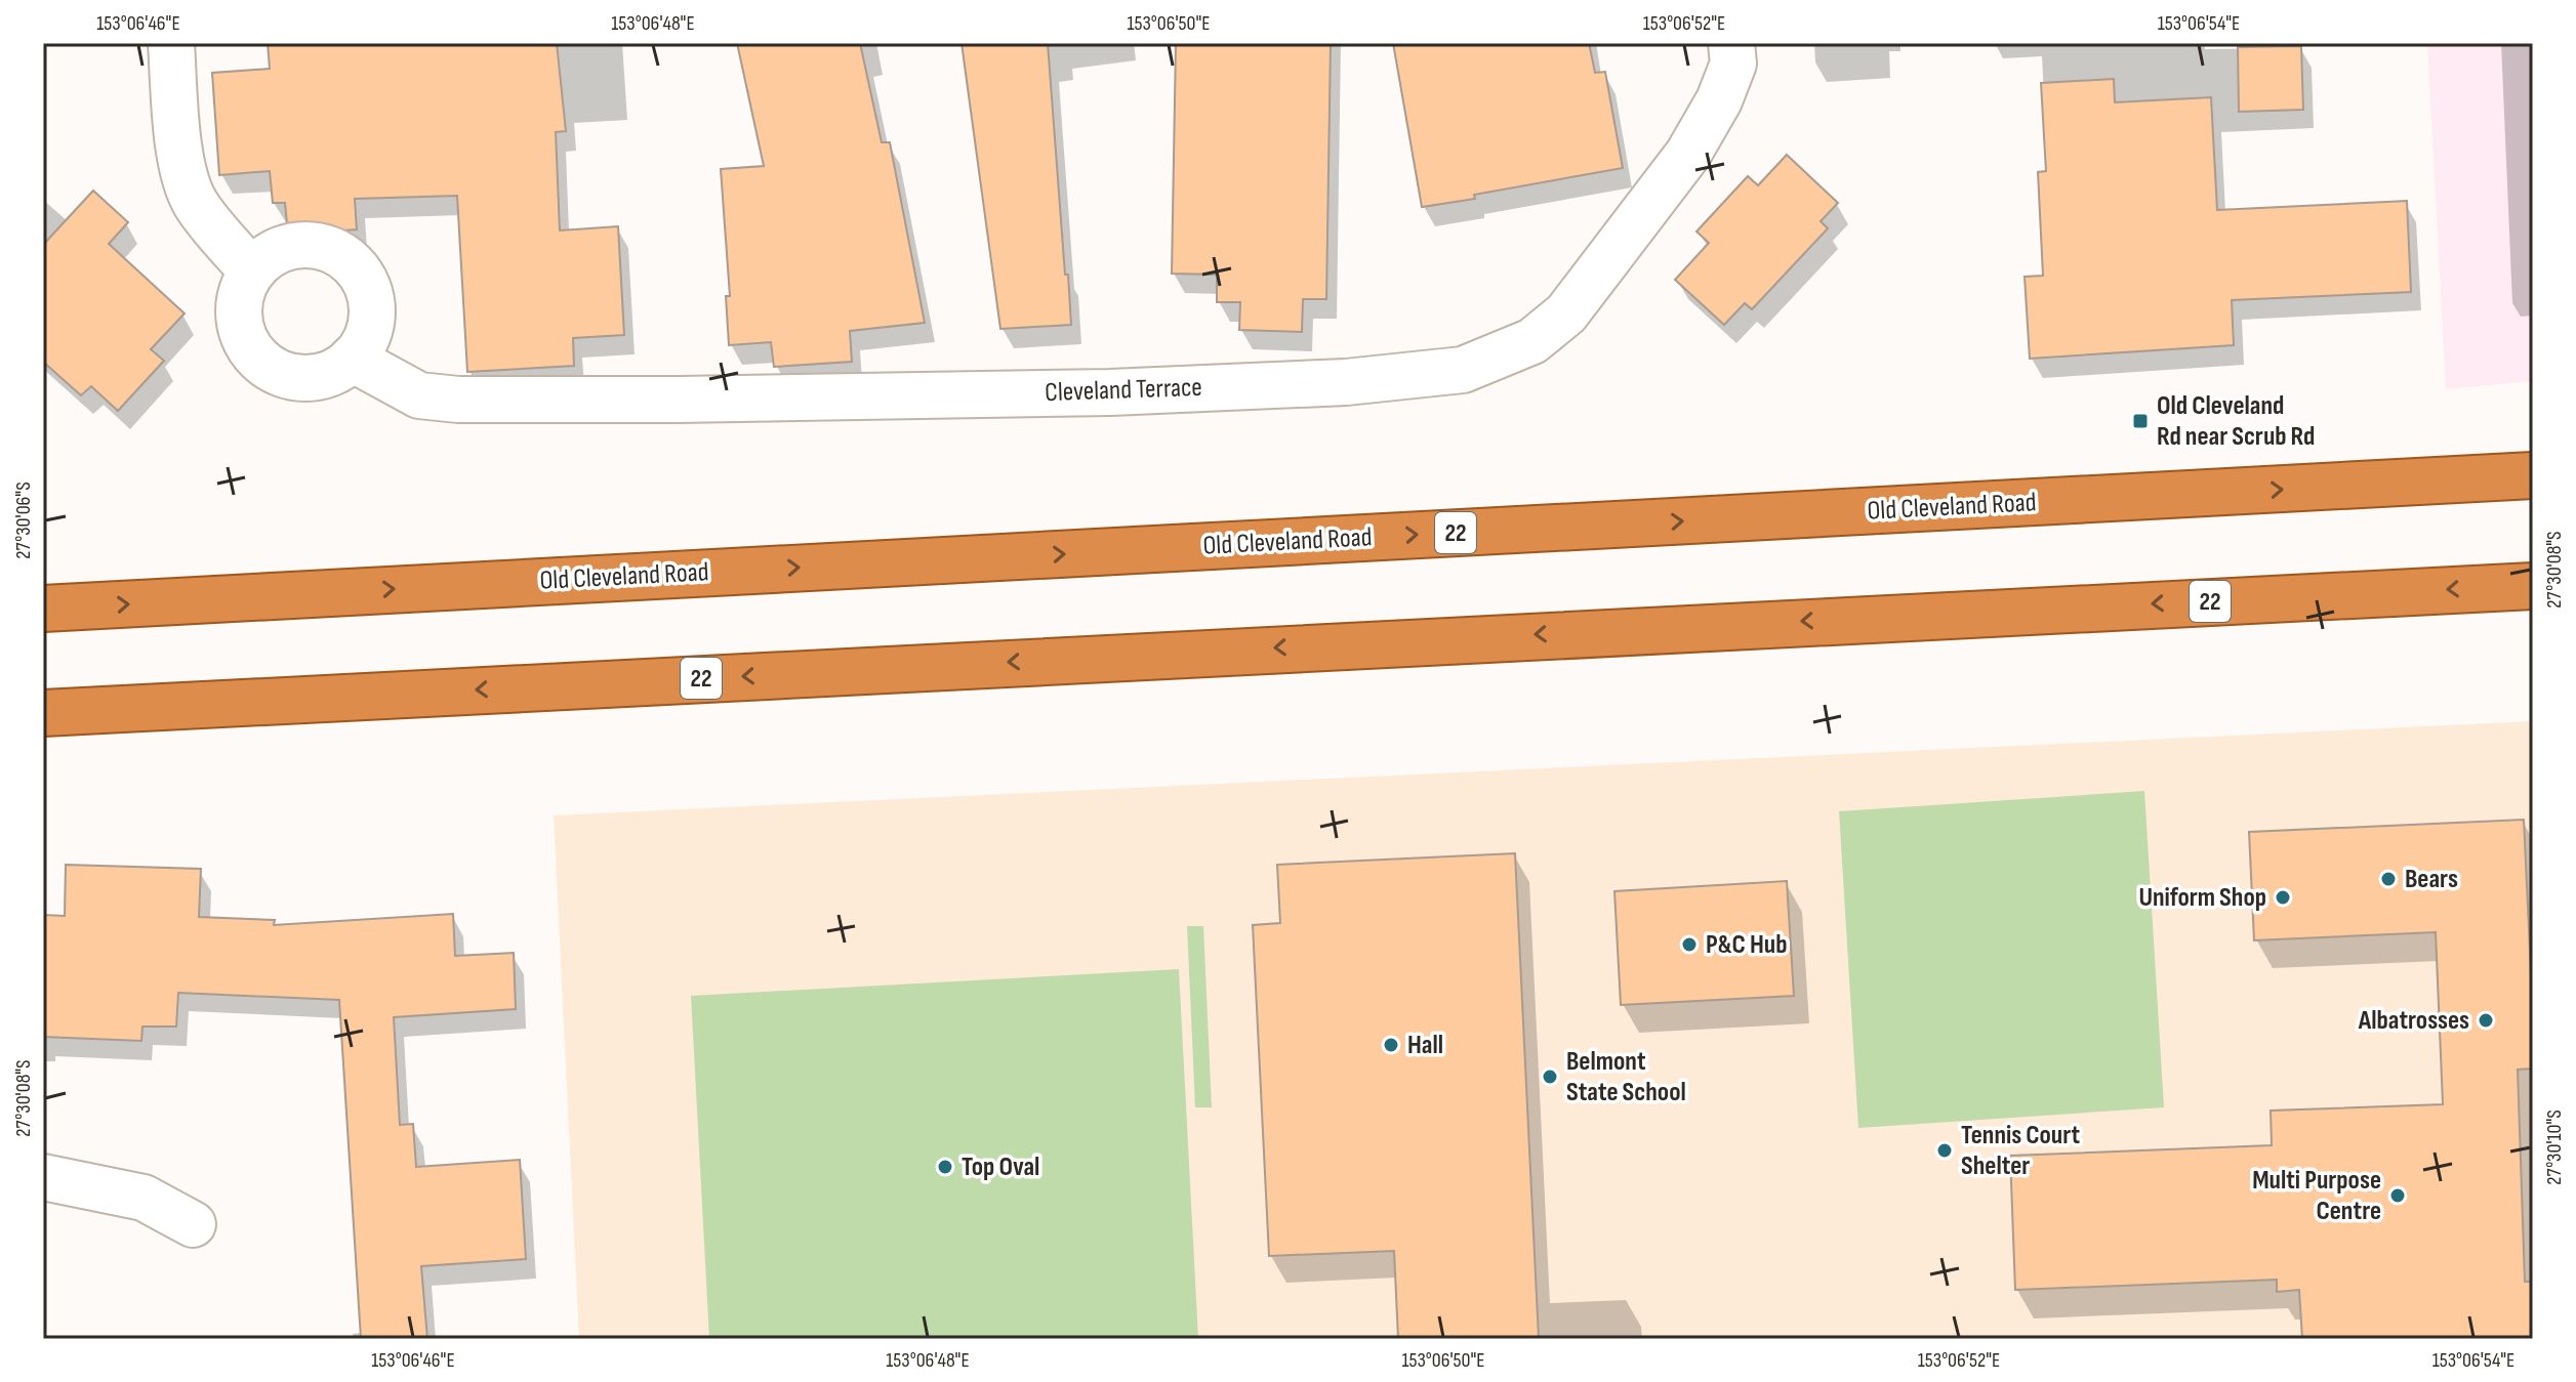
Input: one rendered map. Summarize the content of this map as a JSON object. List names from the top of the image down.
{
  "streets": {
    "highway": ["Old Cleveland Road", "22"],
    "street": ["Cleveland Terrace"]
  },
  "places": {
    "transit": ["Old Cleveland Rd near Scrub Rd"],
    "other": [
      "Bears",
      "Uniform Shop",
      "P&C Hub",
      "Albatrosses",
      "Hall",
      "Belmont State School",
      "Tennis Court Shelter",
      "Top Oval",
      "Multi Purpose Centre"
    ]
  },
  "coordinates": [
    "153°06'46\"E",
    "153°06'48\"E",
    "153°06'50\"E",
    "153°06'52\"E",
    "153°06'54\"E",
    "27°30'06\"S",
    "27°30'08\"S",
    "27°30'10\"S"
  ]
}
